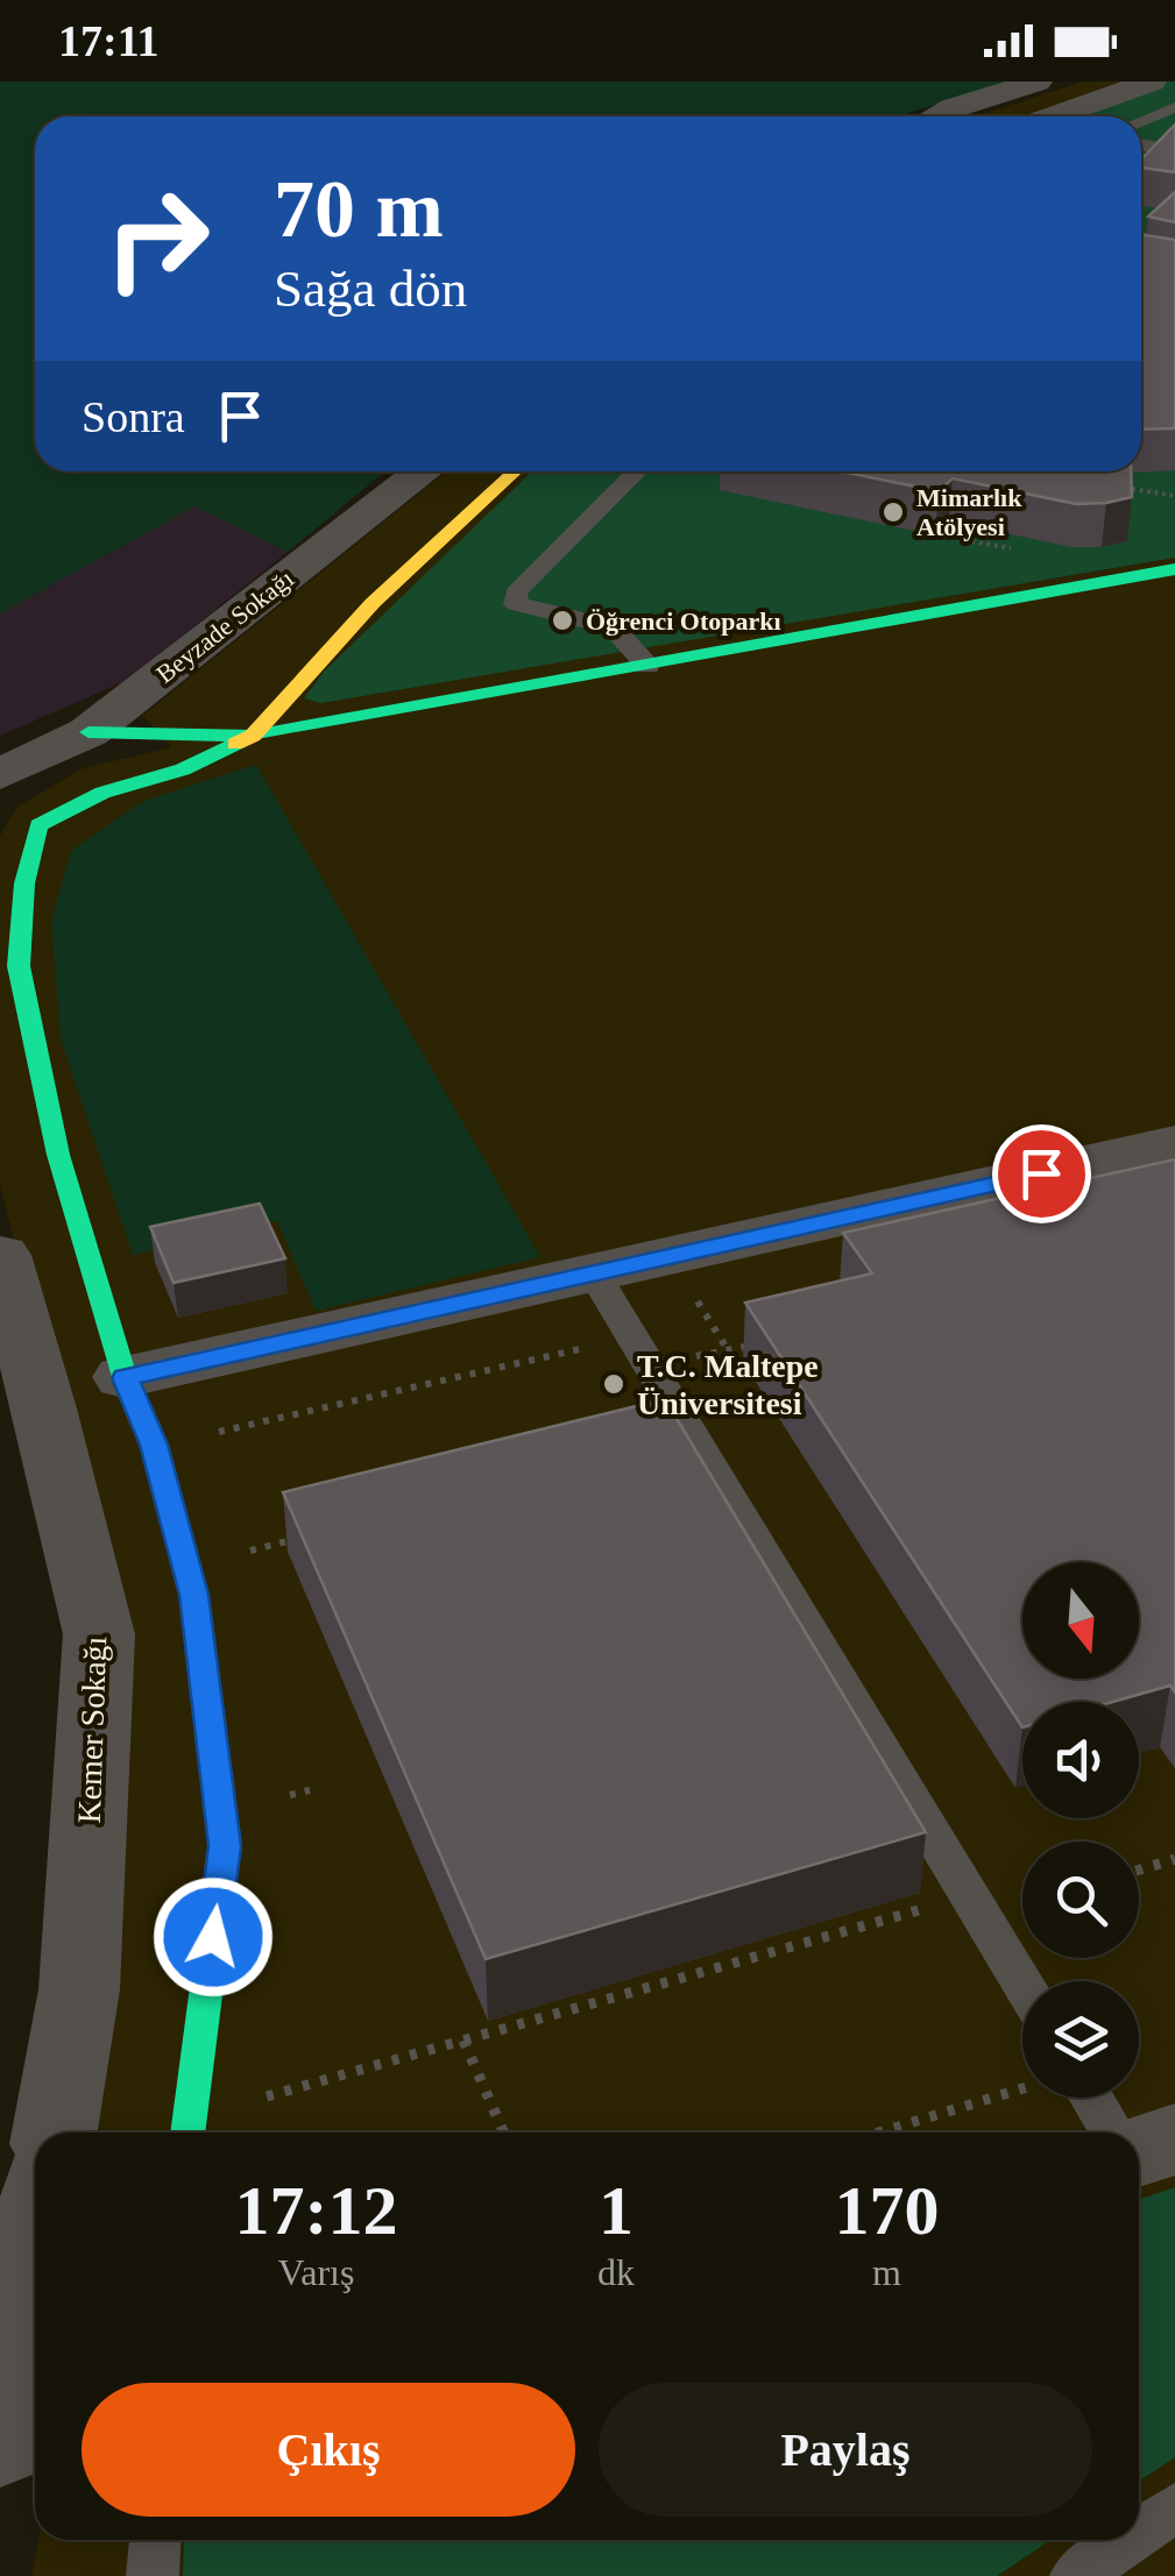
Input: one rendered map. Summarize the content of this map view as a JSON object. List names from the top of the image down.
{
  "streets": {
    "street": ["Beyzade Sokağı", "Kemer Sokağı"]
  },
  "places": ["Mimarlık Atölyesi", "Öğrenci Otoparkı", "T.C. Maltepe Üniversitesi"],
  "north": "bottom",
  "page": {
    "status": "17:11",
    "turn": ["70 m", "Sağa dön"],
    "then": "Sonra",
    "eta": [
      "17:12",
      "Varış",
      "1",
      "dk",
      "170",
      "m"
    ],
    "buttons": ["Çıkış", "Paylaş"]
  }
}
